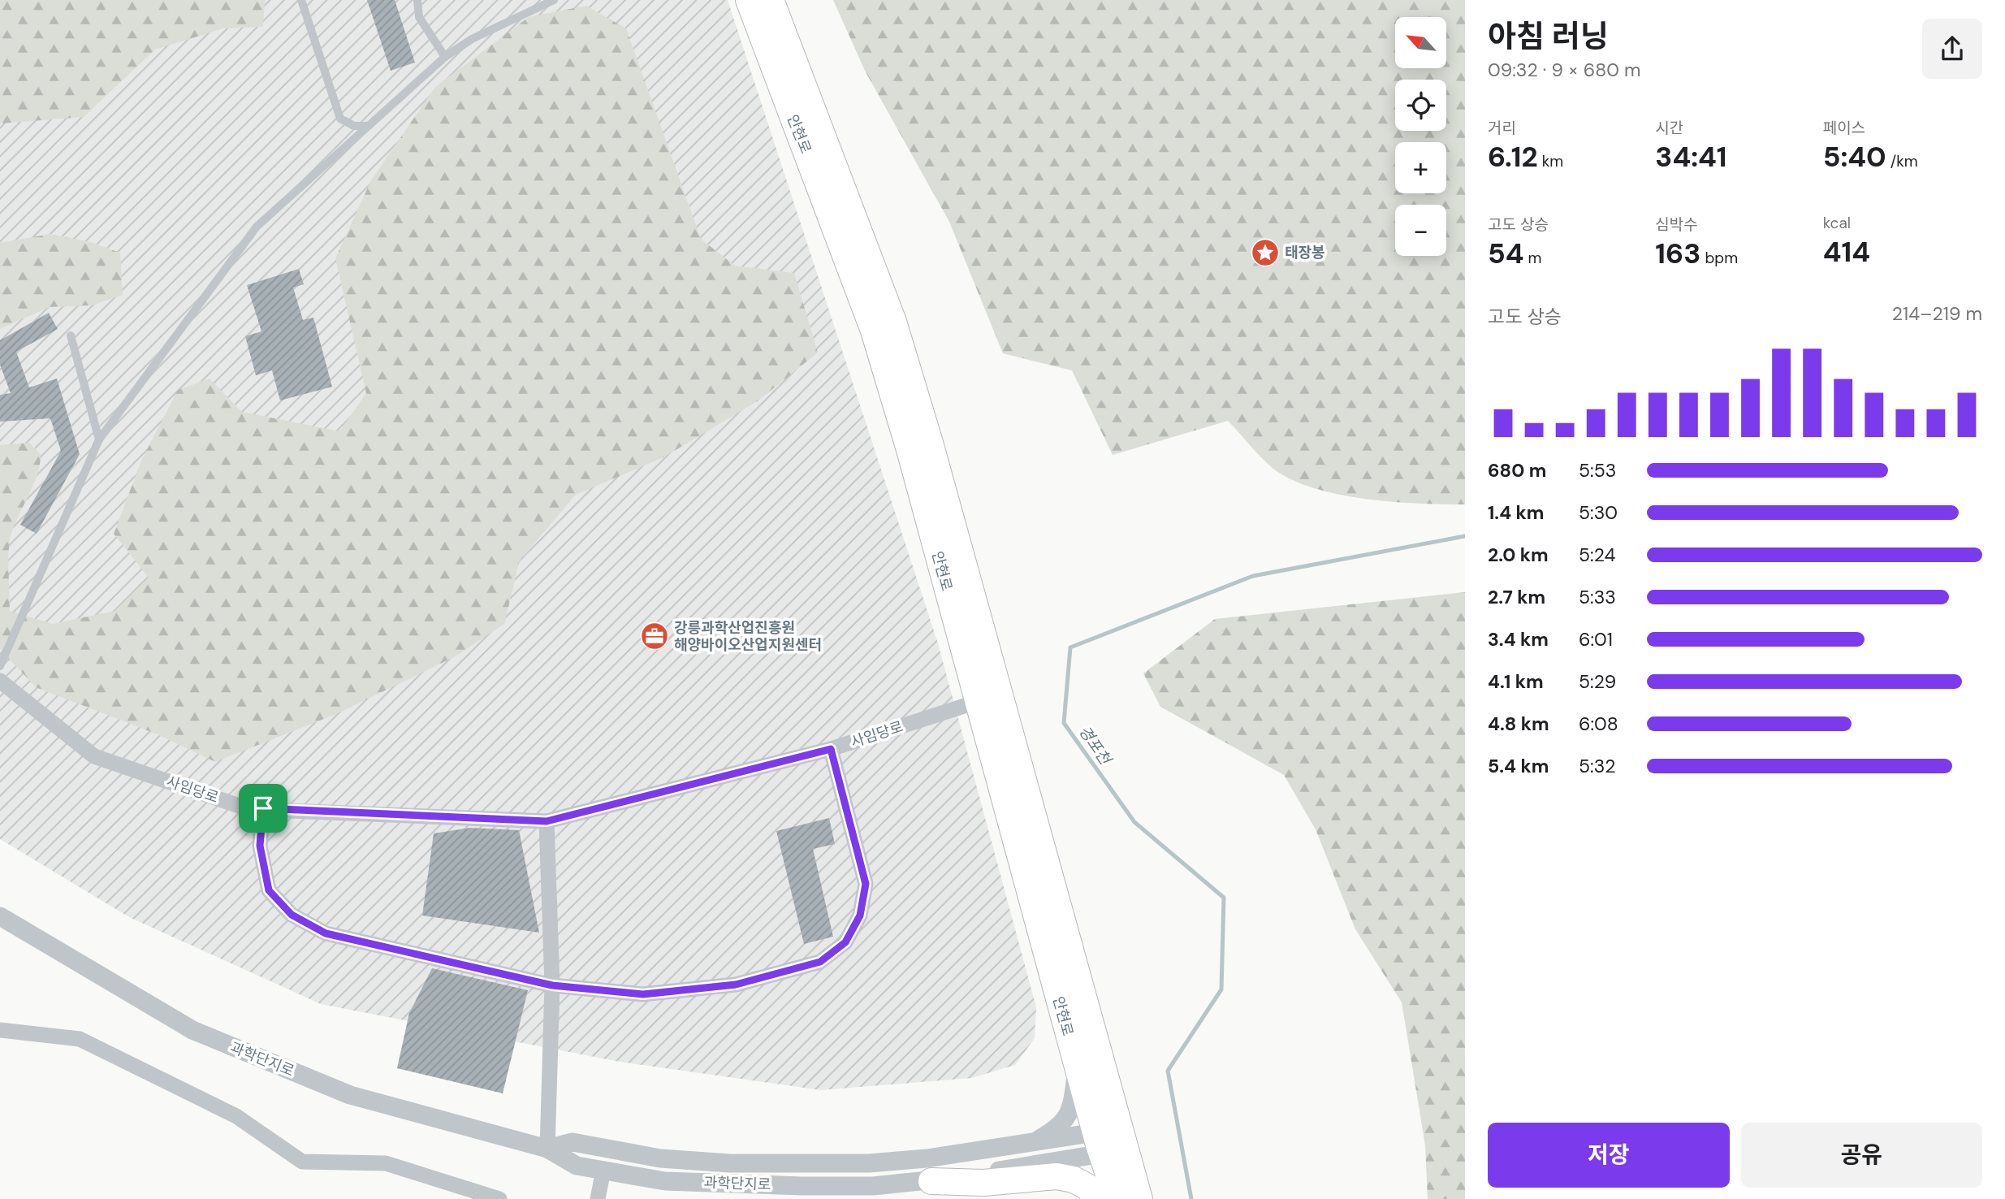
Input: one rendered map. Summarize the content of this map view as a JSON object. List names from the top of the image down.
{
  "streets": {
    "highway": ["안현로"],
    "street": ["사임당로", "과학단지로"]
  },
  "crossings": [
    ["안현로", "사임당로"],
    ["안현로", "과학단지로"]
  ],
  "water": ["경포천"],
  "places": {
    "place": ["태장봉"],
    "office": ["강릉과학산업진흥원 해양바이오산업지원센터"]
  },
  "north": "top left",
  "page": {
    "heading": ["아침 러닝", "09:32 · 9 × 680 m"],
    "map_buttons": ["+", "−"],
    "stats": [
      ["거리", "6.12 km"],
      ["시간", "34:41"],
      ["페이스", "5:40 /km"],
      ["고도 상승", "54 m"],
      ["심박수", "163 bpm"],
      ["kcal", "414"]
    ],
    "chart": ["고도 상승", "214–219 m"],
    "list": [
      {
        "name": "680 m",
        "note": "5:53"
      },
      {
        "name": "1.4 km",
        "note": "5:30"
      },
      {
        "name": "2.0 km",
        "note": "5:24"
      },
      {
        "name": "2.7 km",
        "note": "5:33"
      },
      {
        "name": "3.4 km",
        "note": "6:01"
      },
      {
        "name": "4.1 km",
        "note": "5:29"
      },
      {
        "name": "4.8 km",
        "note": "6:08"
      },
      {
        "name": "5.4 km",
        "note": "5:32"
      }
    ],
    "buttons": ["저장", "공유"]
  }
}
